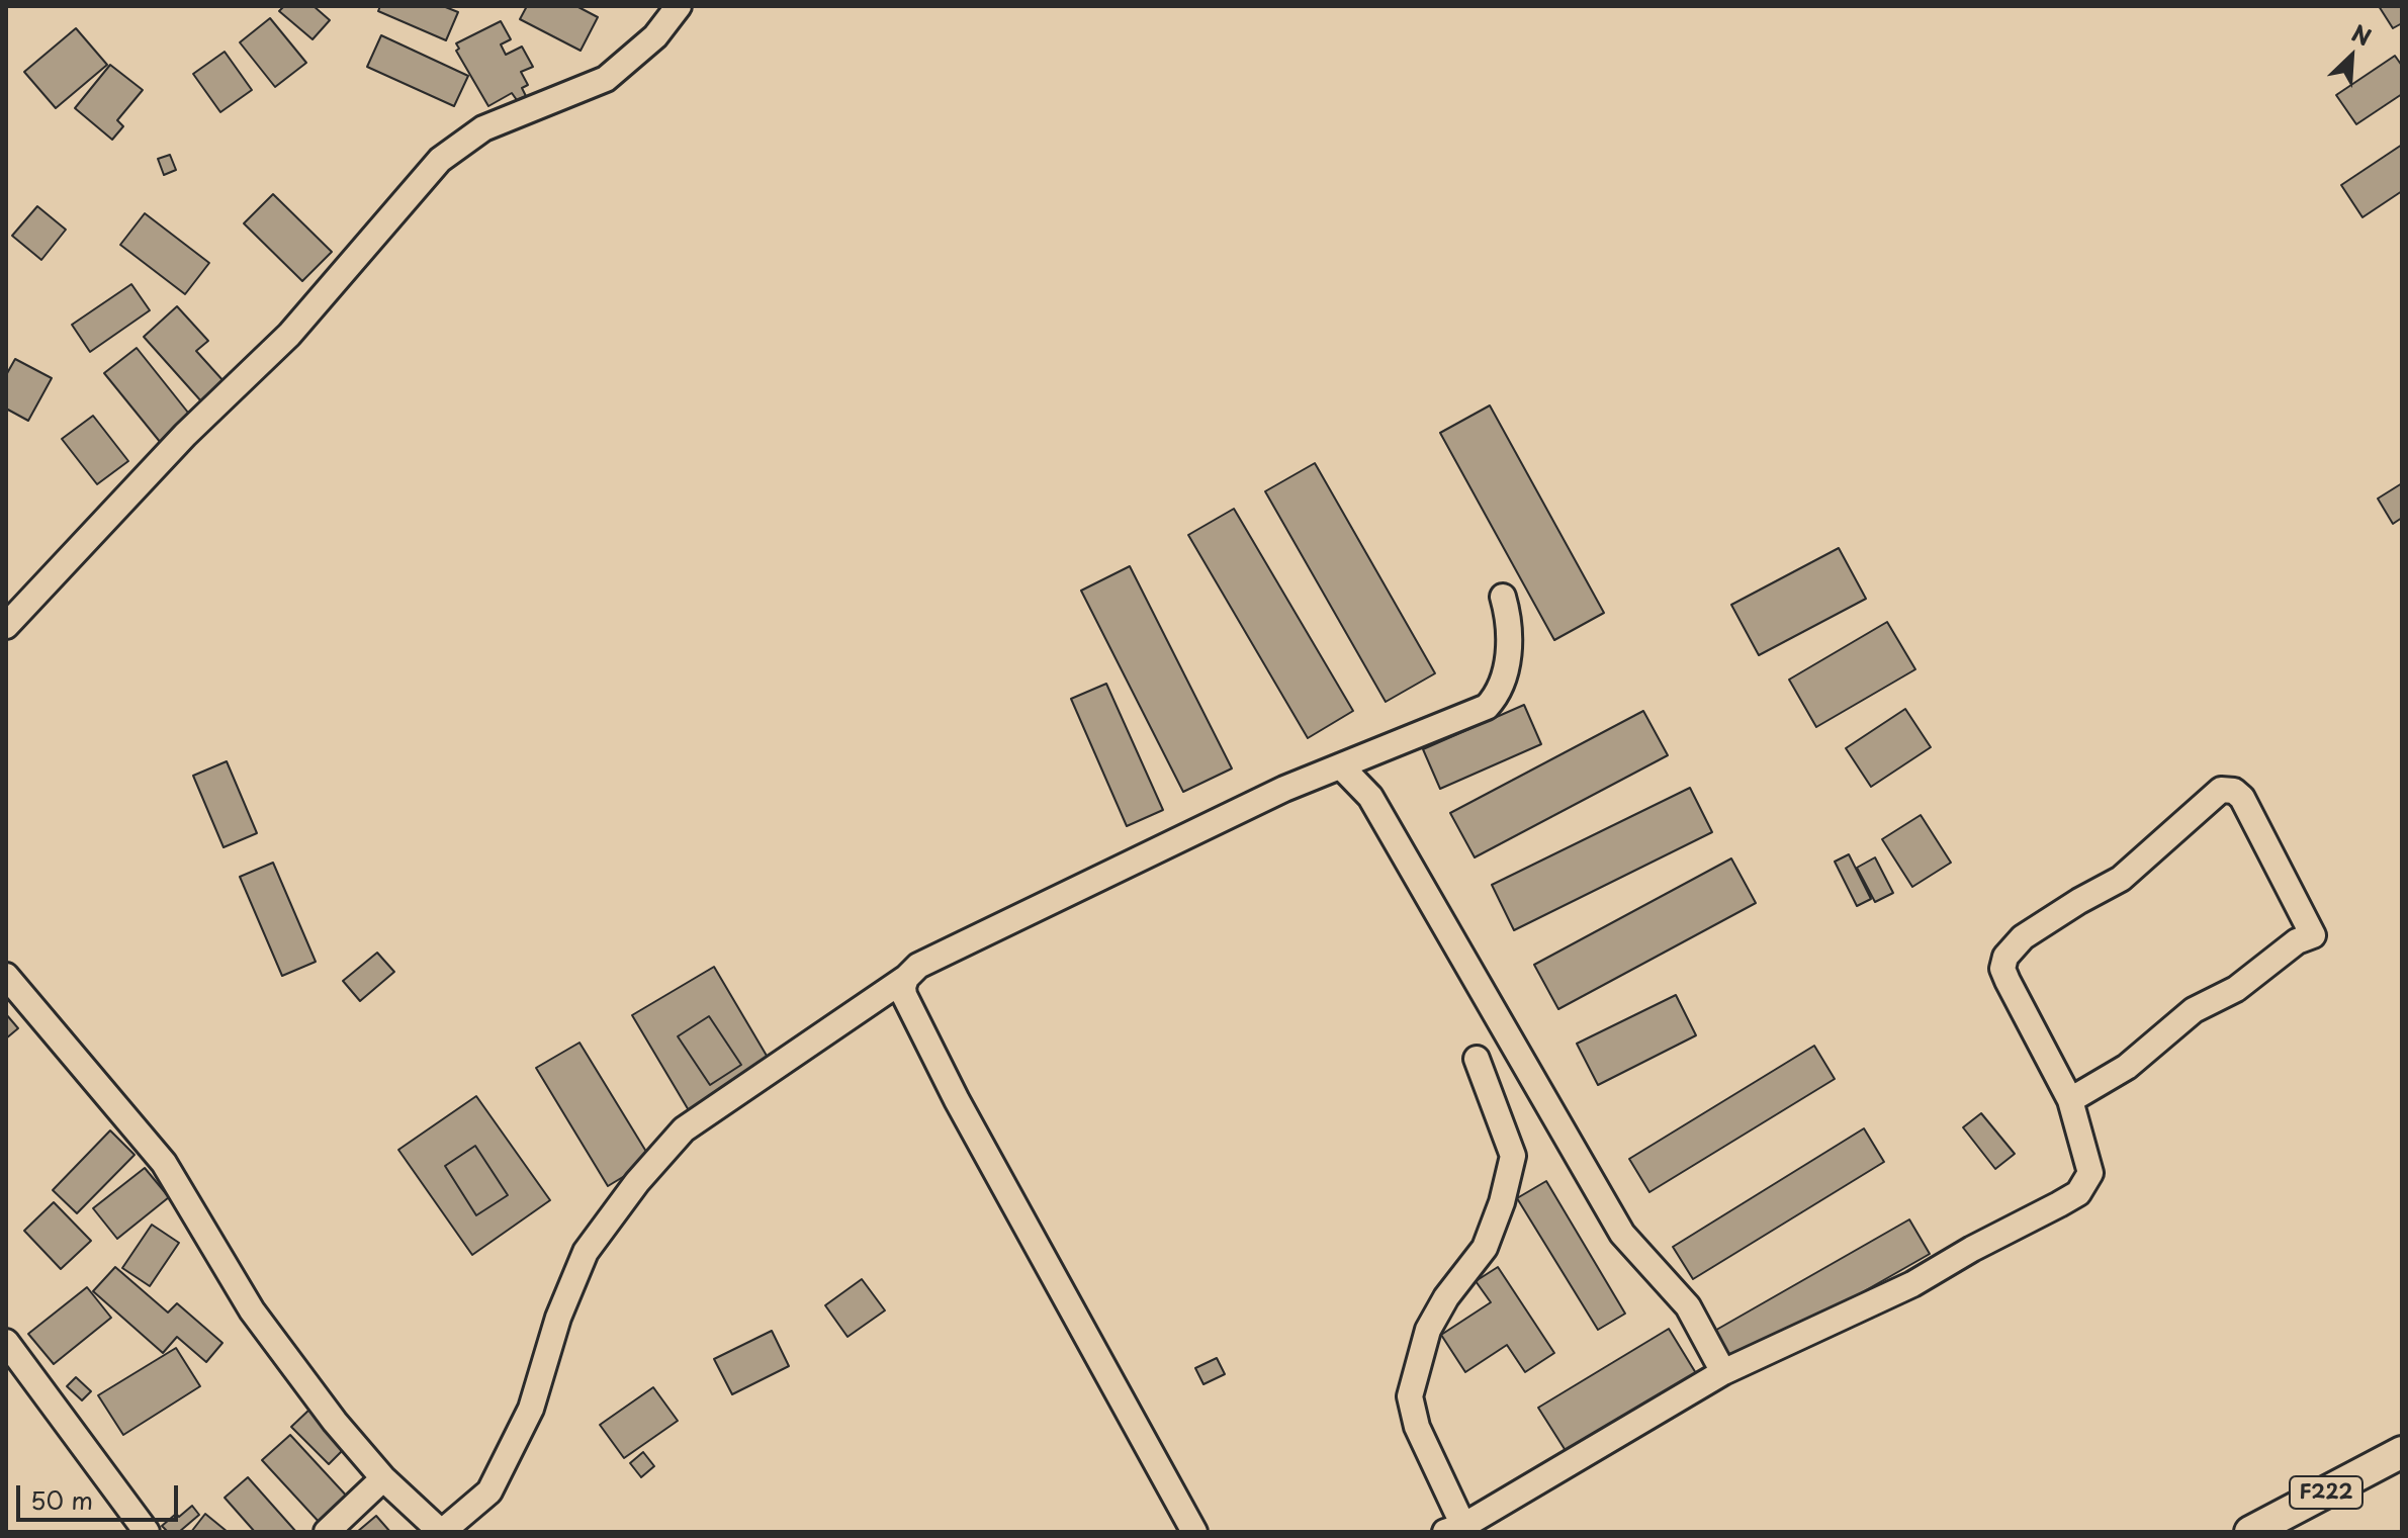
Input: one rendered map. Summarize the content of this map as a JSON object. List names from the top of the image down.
{
  "streets": {
    "main road": ["F222"]
  },
  "scale_bar": "50 m",
  "north": "top right"
}
